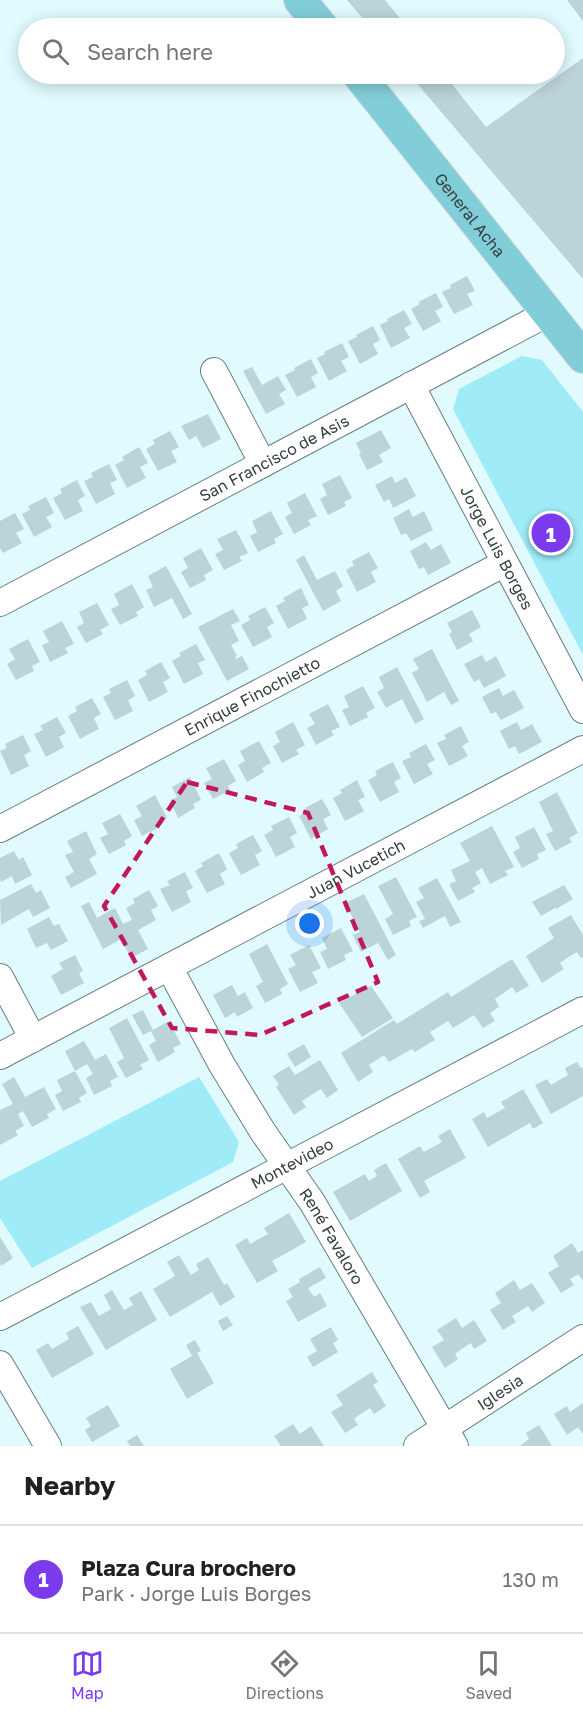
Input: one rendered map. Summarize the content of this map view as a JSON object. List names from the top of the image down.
{
  "streets": {
    "main road": ["General Acha"],
    "street": [
      "San Francisco de Asis",
      "Jorge Luis Borges",
      "Enrique Finochietto",
      "Juan Vucetich",
      "Montevideo",
      "René Favaloro",
      "Iglesia"
    ]
  },
  "crossings": [
    ["General Acha", "San Francisco de Asis"],
    ["San Francisco de Asis", "Jorge Luis Borges"],
    ["Jorge Luis Borges", "Enrique Finochietto"],
    ["Juan Vucetich", "René Favaloro"],
    ["Montevideo", "René Favaloro"],
    ["René Favaloro", "Iglesia"]
  ],
  "page": {
    "search": "Search here",
    "pins": "1",
    "heading": "Nearby",
    "list": [
      {
        "mark": "1",
        "name": "Plaza Cura brochero",
        "note": "Park · Jorge Luis Borges",
        "value": "130 m"
      }
    ],
    "nav": ["Map", "Directions", "Saved"]
  }
}
